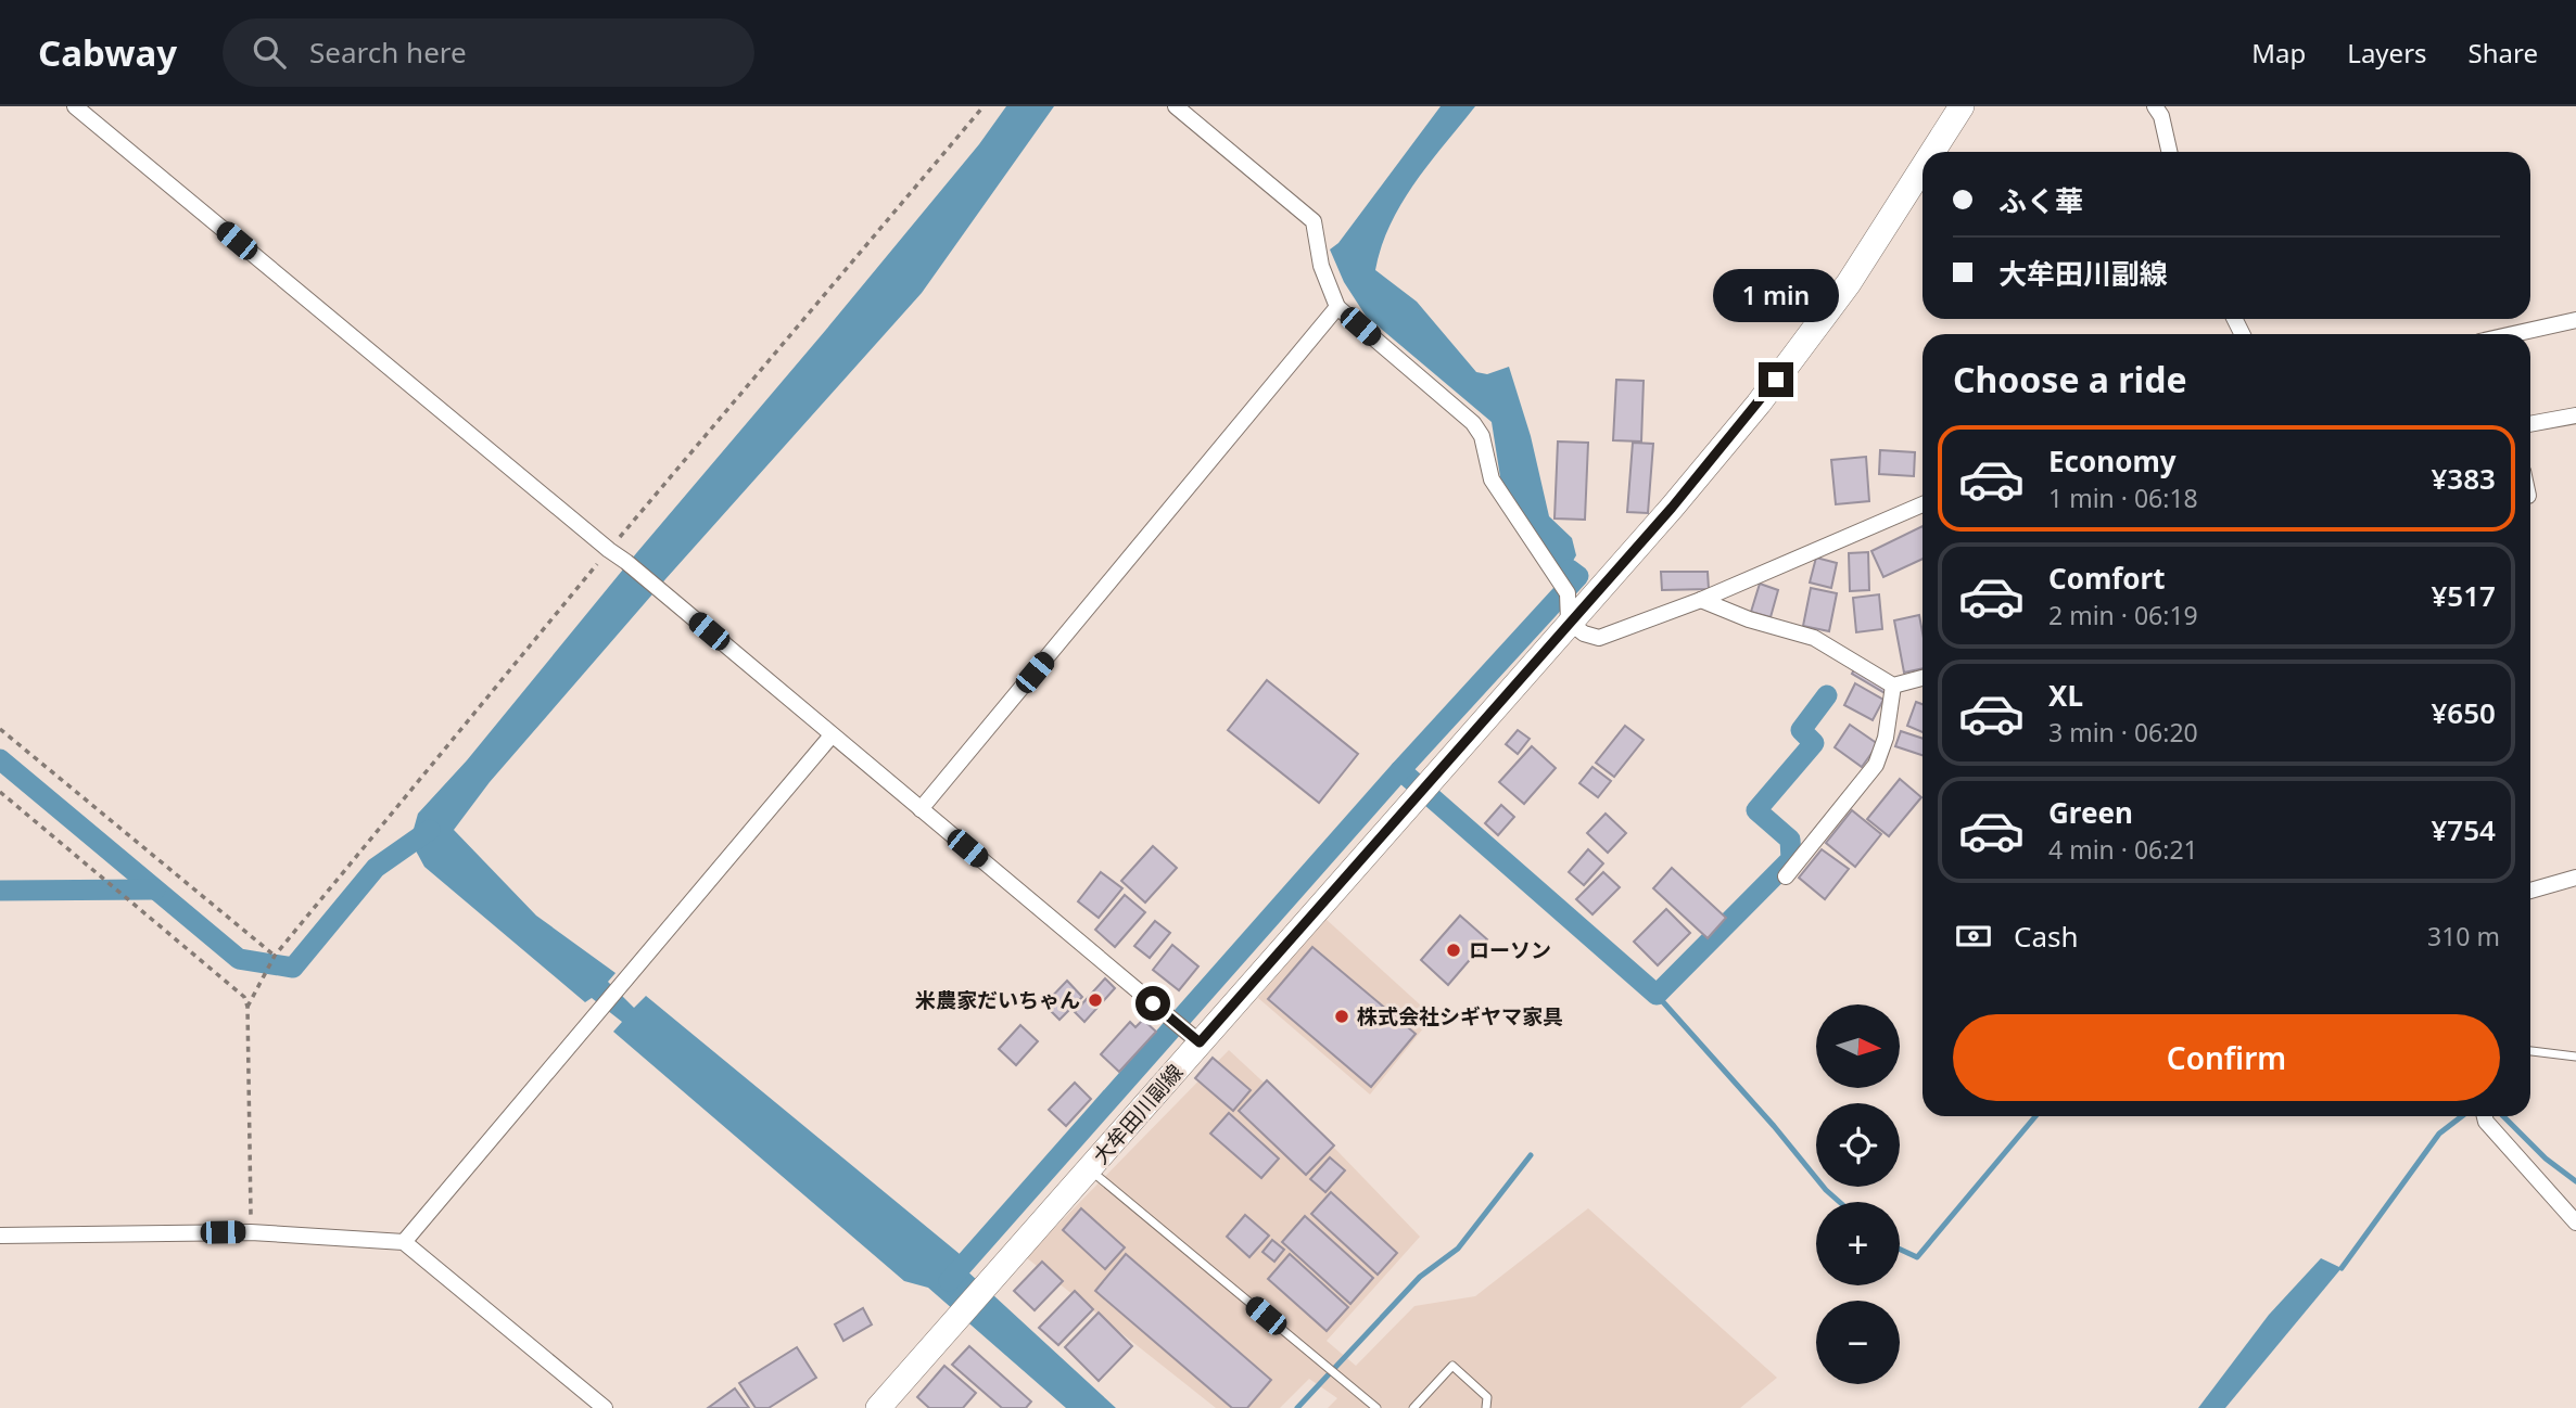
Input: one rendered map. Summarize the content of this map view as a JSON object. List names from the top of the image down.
{
  "streets": {
    "main road": ["大牟田川副線"]
  },
  "places": ["ローソン", "米農家だいちゃん", "株式会社シギヤマ家具"],
  "north": "right",
  "page": {
    "header": "Cabway",
    "search": "Search here",
    "nav": ["Map", "Layers", "Share"],
    "banner": ["ふく華", "大牟田川副線"],
    "bubble": "1 min",
    "heading": "Choose a ride",
    "list": [
      {
        "name": "Economy",
        "note": "1 min · 06:18",
        "value": "¥383"
      },
      {
        "name": "Comfort",
        "note": "2 min · 06:19",
        "value": "¥517"
      },
      {
        "name": "XL",
        "note": "3 min · 06:20",
        "value": "¥650"
      },
      {
        "name": "Green",
        "note": "4 min · 06:21",
        "value": "¥754"
      }
    ],
    "pay": ["Cash", "310 m"],
    "buttons": "Confirm",
    "map_buttons": ["+", "−"]
  }
}
